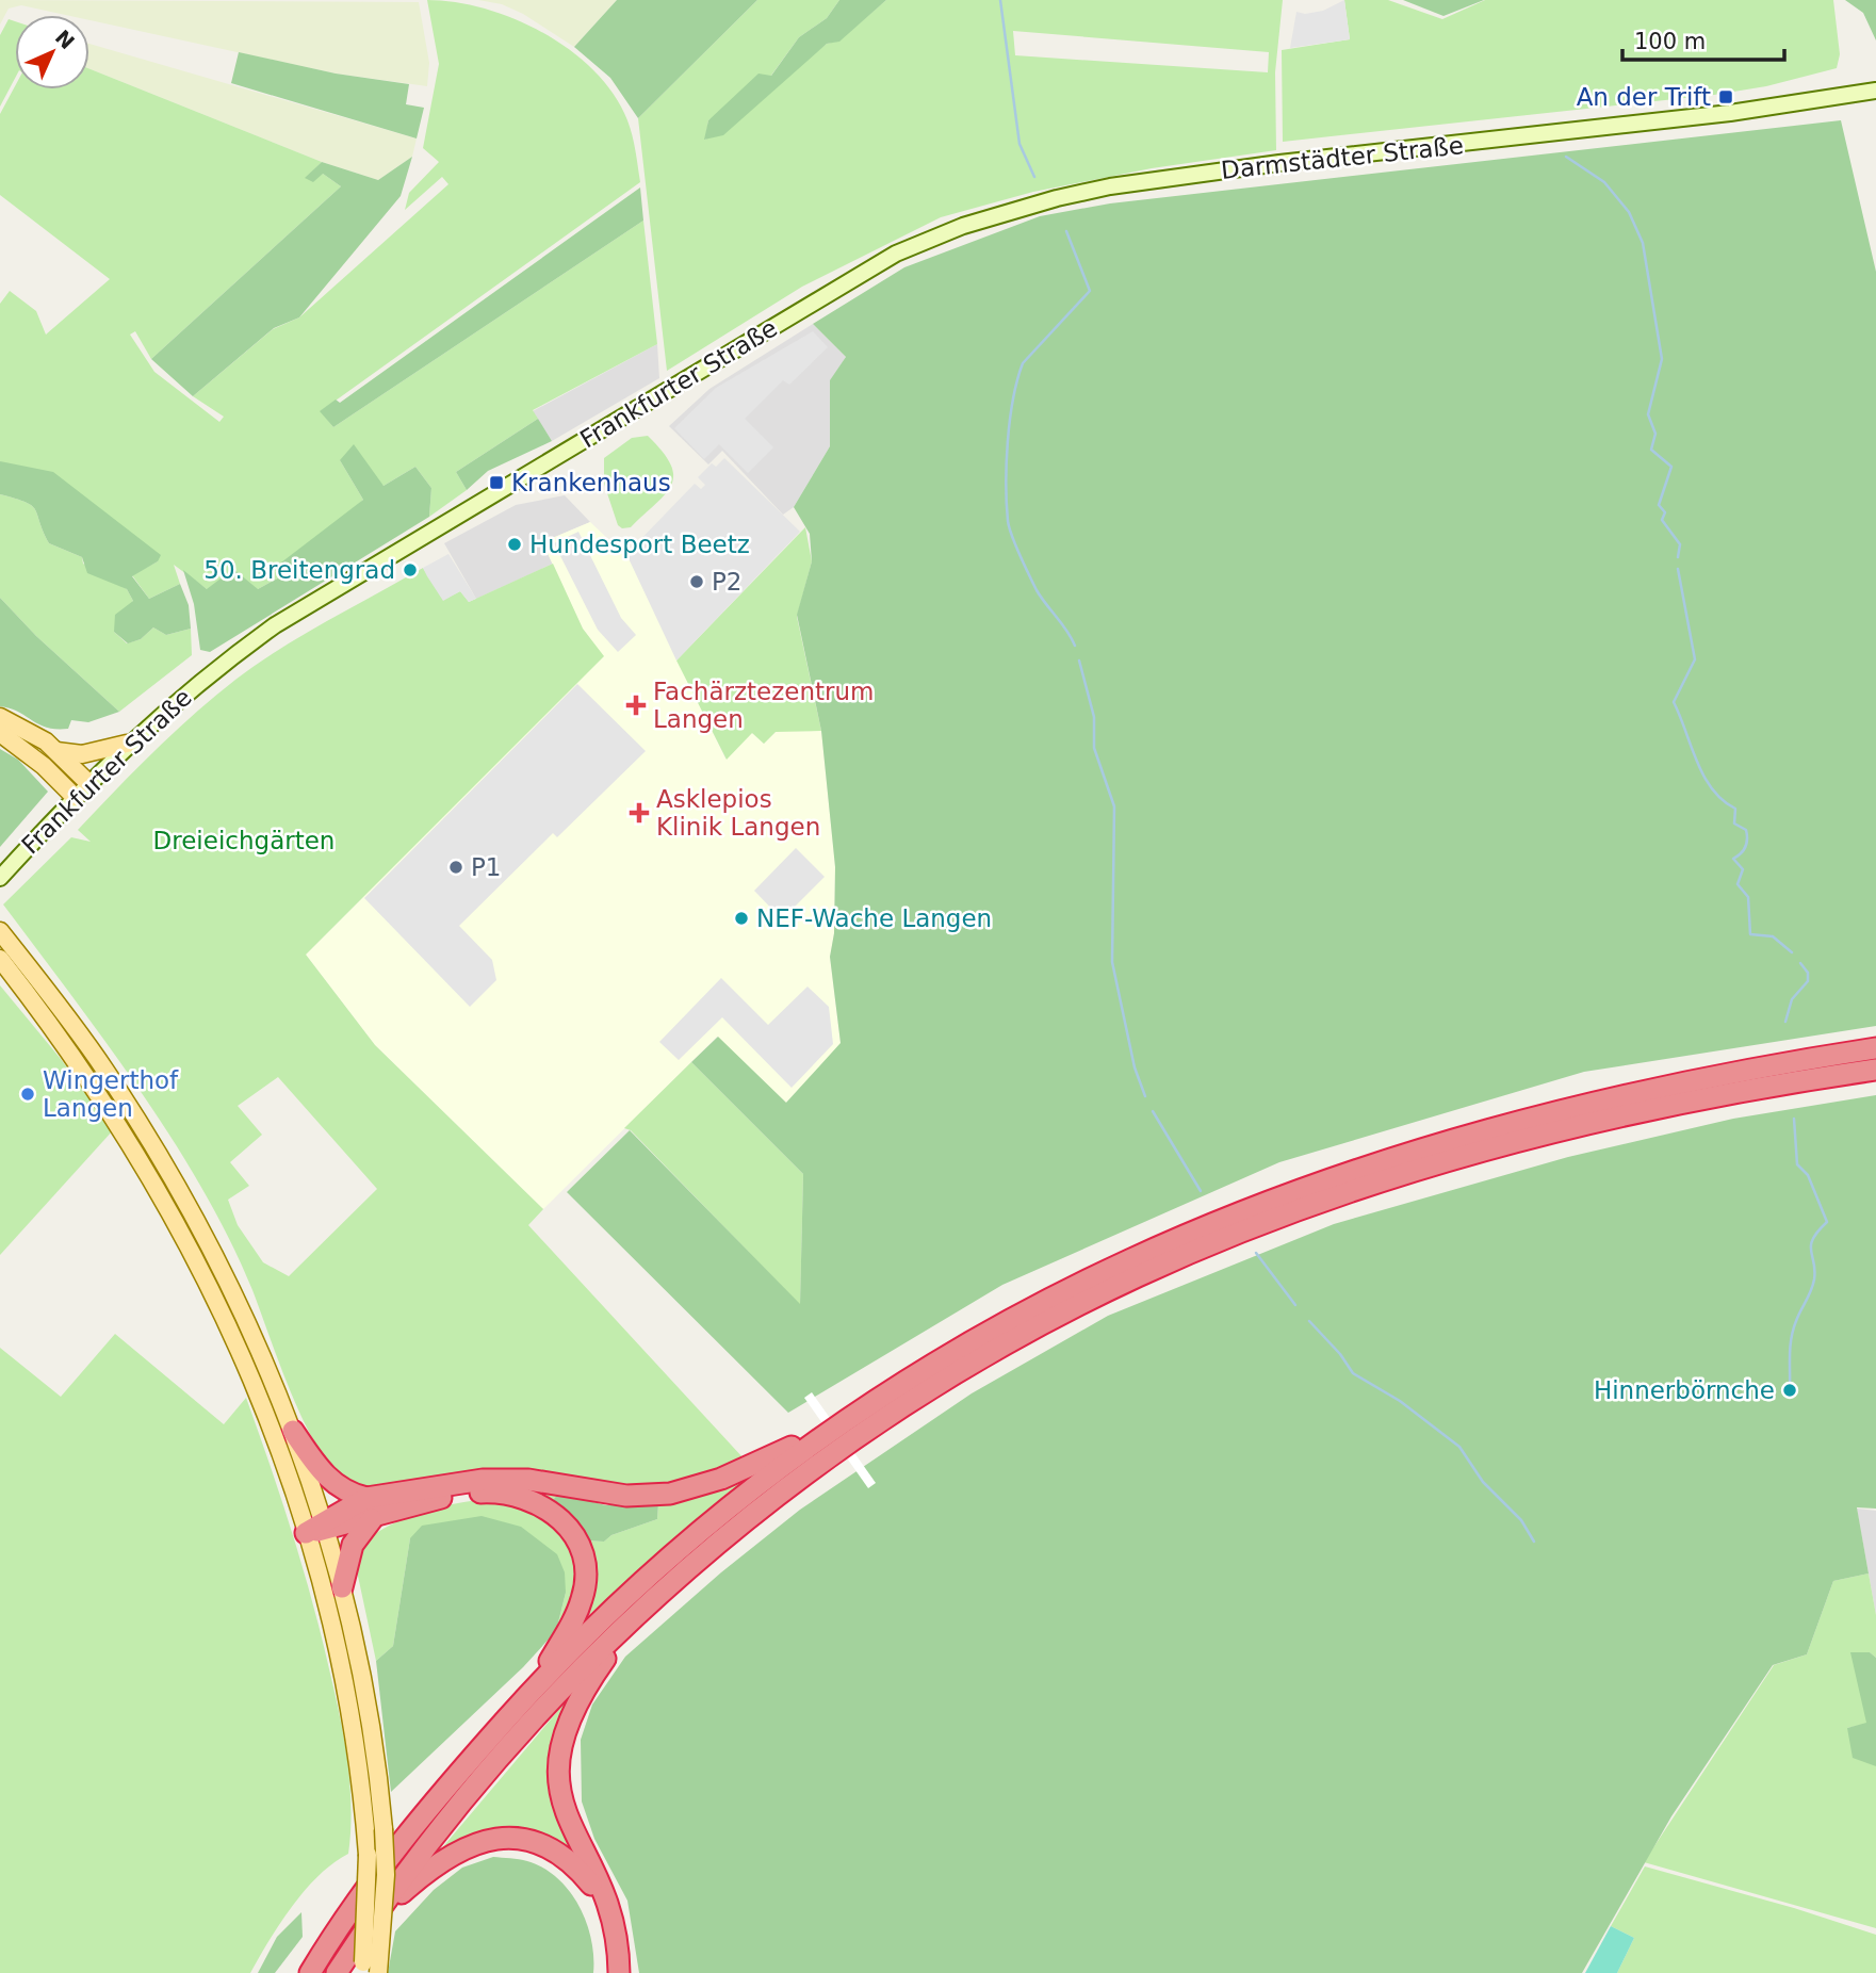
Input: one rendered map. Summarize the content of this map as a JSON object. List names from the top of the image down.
{
  "streets": {
    "main road": ["Darmstädter Straße", "Frankfurter Straße"]
  },
  "crossings": [
    ["Darmstädter Straße", "Frankfurter Straße"]
  ],
  "parks": ["Dreieichgärten"],
  "places": {
    "transit": ["An der Trift", "Krankenhaus"],
    "other": [
      "Hundesport Beetz",
      "50. Breitengrad",
      "P2",
      "P1",
      "NEF-Wache Langen",
      "Wingerthof Langen",
      "Hinnerbörnche"
    ],
    "health": ["Fachärztezentrum Langen", "Asklepios Klinik Langen"]
  },
  "scale_bar": "100 m",
  "north": "top right"
}
